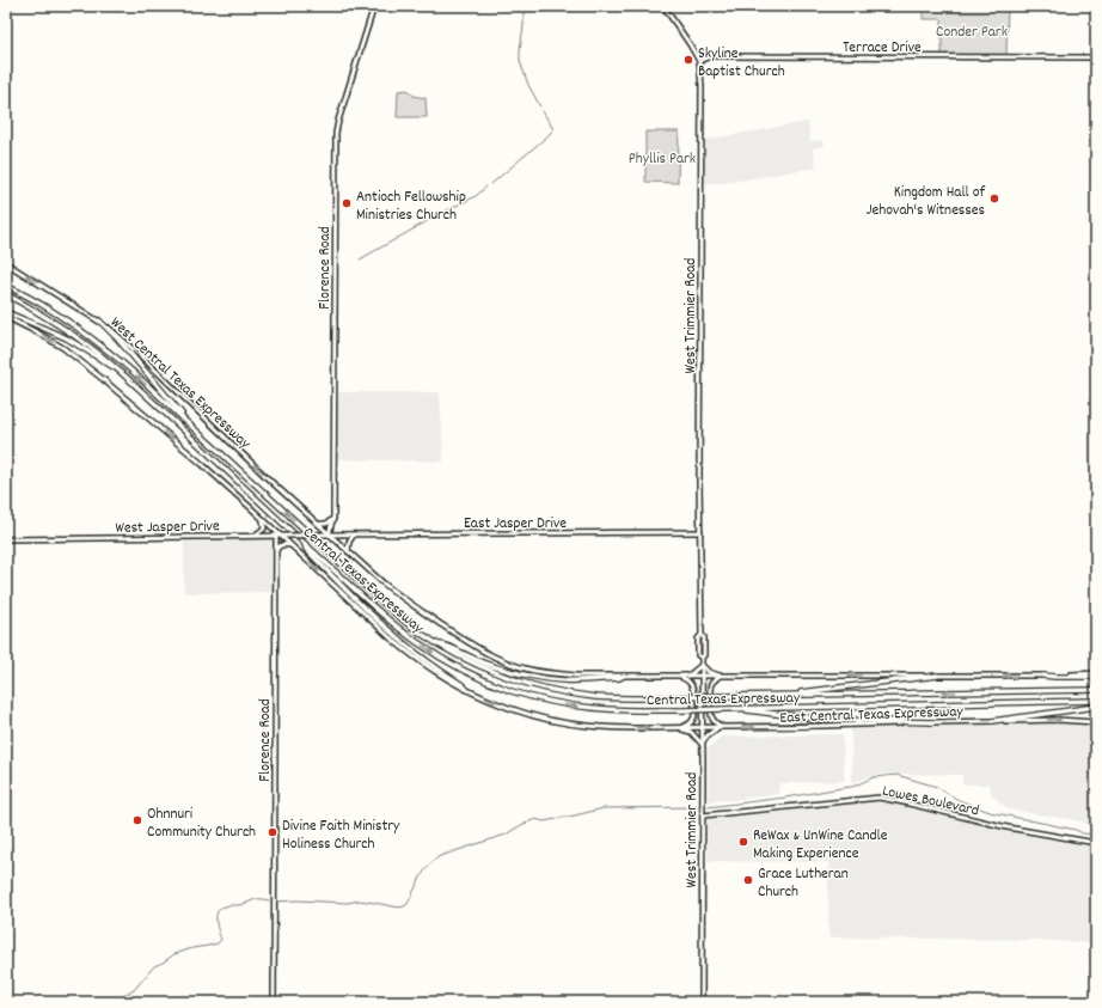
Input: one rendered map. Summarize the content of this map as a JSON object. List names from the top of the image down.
{
  "streets": {
    "highway": ["Central Texas Expressway"],
    "street": [
      "Terrace Drive",
      "Florence Road",
      "West Trimmier Road",
      "West Central Texas Expressway",
      "East Jasper Drive",
      "West Jasper Drive",
      "East Central Texas Expressway",
      "Lowes Boulevard"
    ]
  },
  "crossings": [
    ["Terrace Drive", "West Trimmier Road"],
    ["Florence Road", "West Central Texas Expressway"],
    ["Florence Road", "East Jasper Drive"],
    ["Florence Road", "West Jasper Drive"],
    ["West Trimmier Road", "East Jasper Drive"],
    ["West Trimmier Road", "East Central Texas Expressway"],
    ["West Trimmier Road", "Lowes Boulevard"],
    ["West Central Texas Expressway", "East Jasper Drive"],
    ["West Central Texas Expressway", "West Jasper Drive"],
    ["East Jasper Drive", "West Jasper Drive"],
    ["West Jasper Drive", "East Central Texas Expressway"]
  ],
  "one_way": ["West Central Texas Expressway", "East Central Texas Expressway"],
  "parks": ["Conder Park", "Phyllis Park"],
  "places": [
    "Skyline Baptist Church",
    "Kingdom Hall of Jehovah's Witnesses",
    "Antioch Fellowship Ministries Church",
    "Ohnnuri Community Church",
    "Divine Faith Ministry Holiness Church",
    "ReWax & UnWine Candle Making Experience",
    "Grace Lutheran Church"
  ]
}
